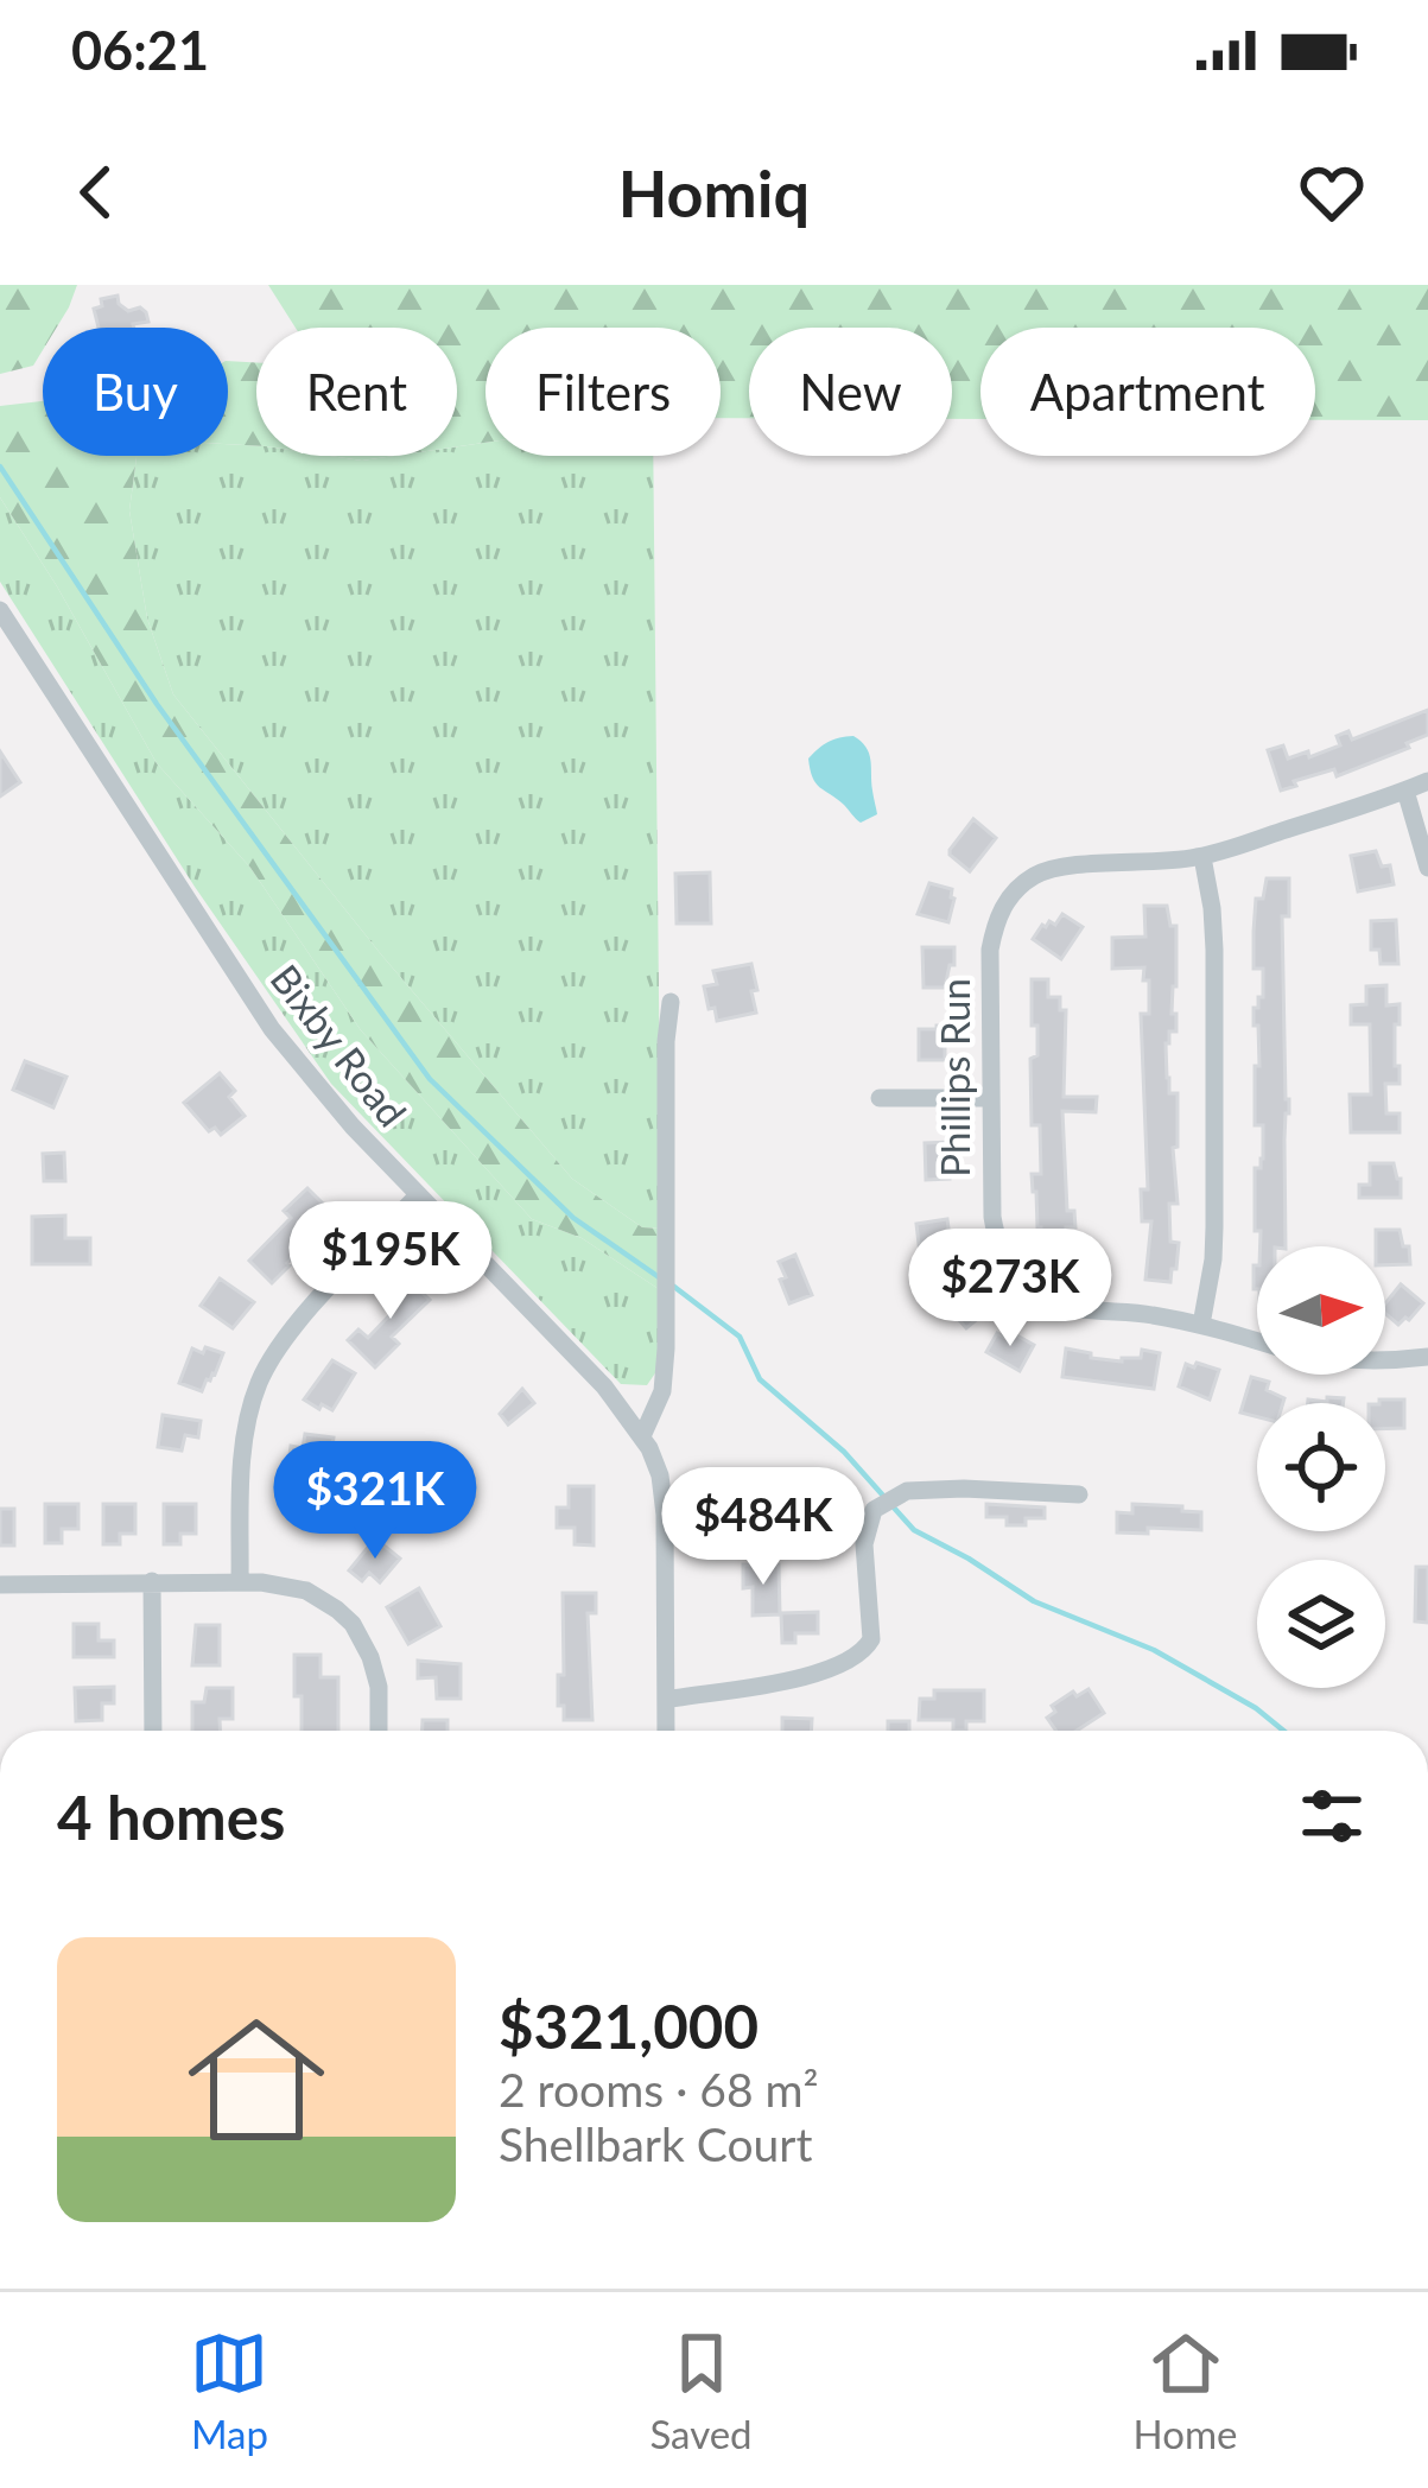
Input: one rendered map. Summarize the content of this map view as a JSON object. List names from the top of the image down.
{
  "streets": {
    "street": ["Bixby Road", "Phillips Run"]
  },
  "north": "right",
  "page": {
    "status": "06:21",
    "header": "Homiq",
    "chip": [
      "Buy",
      "Rent",
      "Filters",
      "New",
      "Apartment"
    ],
    "price": [
      "$195K",
      "$273K",
      "$321K",
      "$484K"
    ],
    "heading": "4 homes",
    "list": [
      {
        "name": "$321,000",
        "note": "2 rooms · 68 m² · Shellbark Court"
      }
    ],
    "tabs": ["Map", "Saved", "Home"]
  }
}
